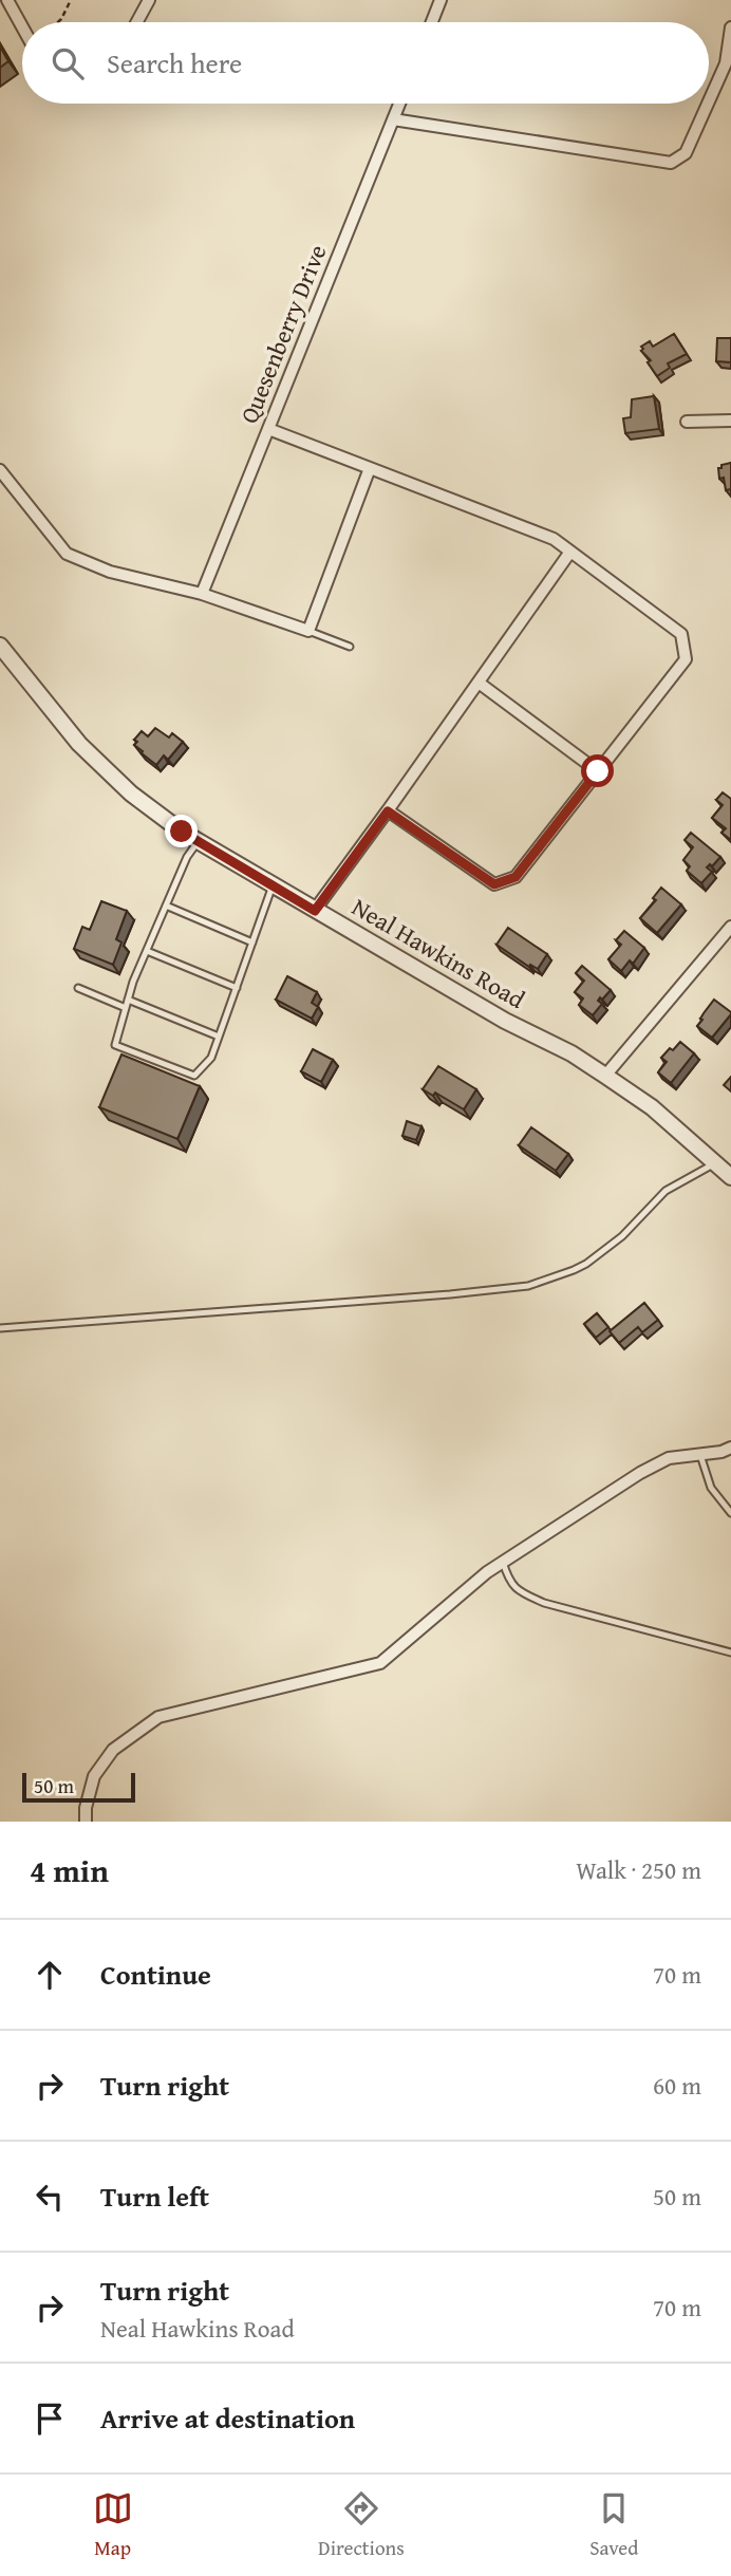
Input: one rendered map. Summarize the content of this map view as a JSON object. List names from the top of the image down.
{
  "streets": {
    "street": ["Quesenberry Drive", "Neal Hawkins Road"]
  },
  "scale_bar": "50 m",
  "page": {
    "search": "Search here",
    "scale": "50 m",
    "heading": ["4 min", "Walk · 250 m"],
    "list": [
      ["Continue", "70 m"],
      ["Turn right", "60 m"],
      ["Turn left", "50 m"],
      ["Turn right", "Neal Hawkins Road", "70 m"],
      "Arrive at destination"
    ],
    "nav": ["Map", "Directions", "Saved"]
  }
}
